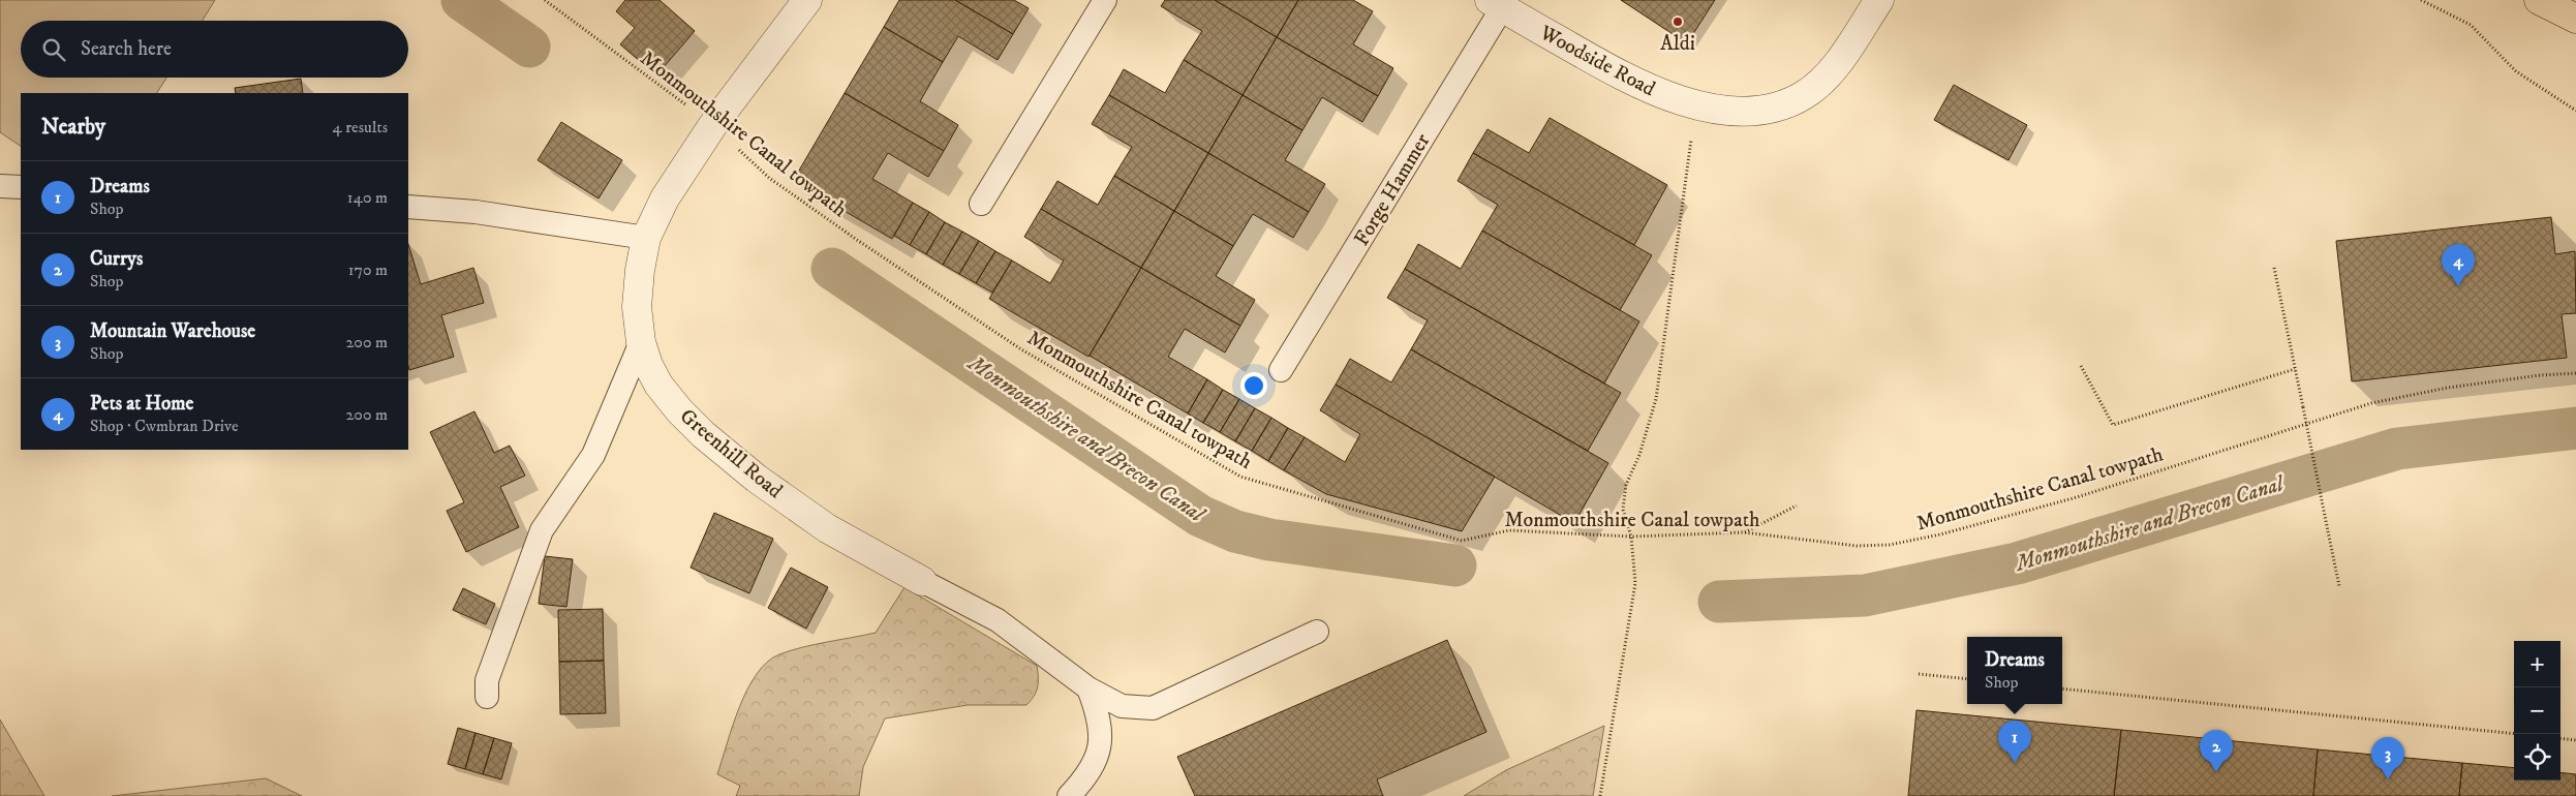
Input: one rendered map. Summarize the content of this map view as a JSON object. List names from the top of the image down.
{
  "streets": {
    "street": ["Woodside Road", "Greenhill Road"],
    "lane": ["Forge Hammer"],
    "path": ["Monmouthshire Canal towpath"]
  },
  "crossings": [
    ["Woodside Road", "Forge Hammer"],
    ["Monmouthshire Canal towpath", "Greenhill Road"]
  ],
  "water": ["Monmouthshire and Brecon Canal"],
  "places": ["Aldi"],
  "page": {
    "search": "Search here",
    "heading": ["Nearby", "4 results"],
    "list": [
      {
        "mark": "1",
        "name": "Dreams",
        "note": "Shop",
        "value": "140 m"
      },
      {
        "mark": "2",
        "name": "Currys",
        "note": "Shop",
        "value": "170 m"
      },
      {
        "mark": "3",
        "name": "Mountain Warehouse",
        "note": "Shop",
        "value": "200 m"
      },
      {
        "mark": "4",
        "name": "Pets at Home",
        "note": "Shop · Cwmbran Drive",
        "value": "200 m"
      }
    ],
    "pins": [
      "4",
      "1",
      "2",
      "3"
    ],
    "popup": ["Dreams", "Shop"],
    "map_buttons": ["+", "−"]
  }
}
